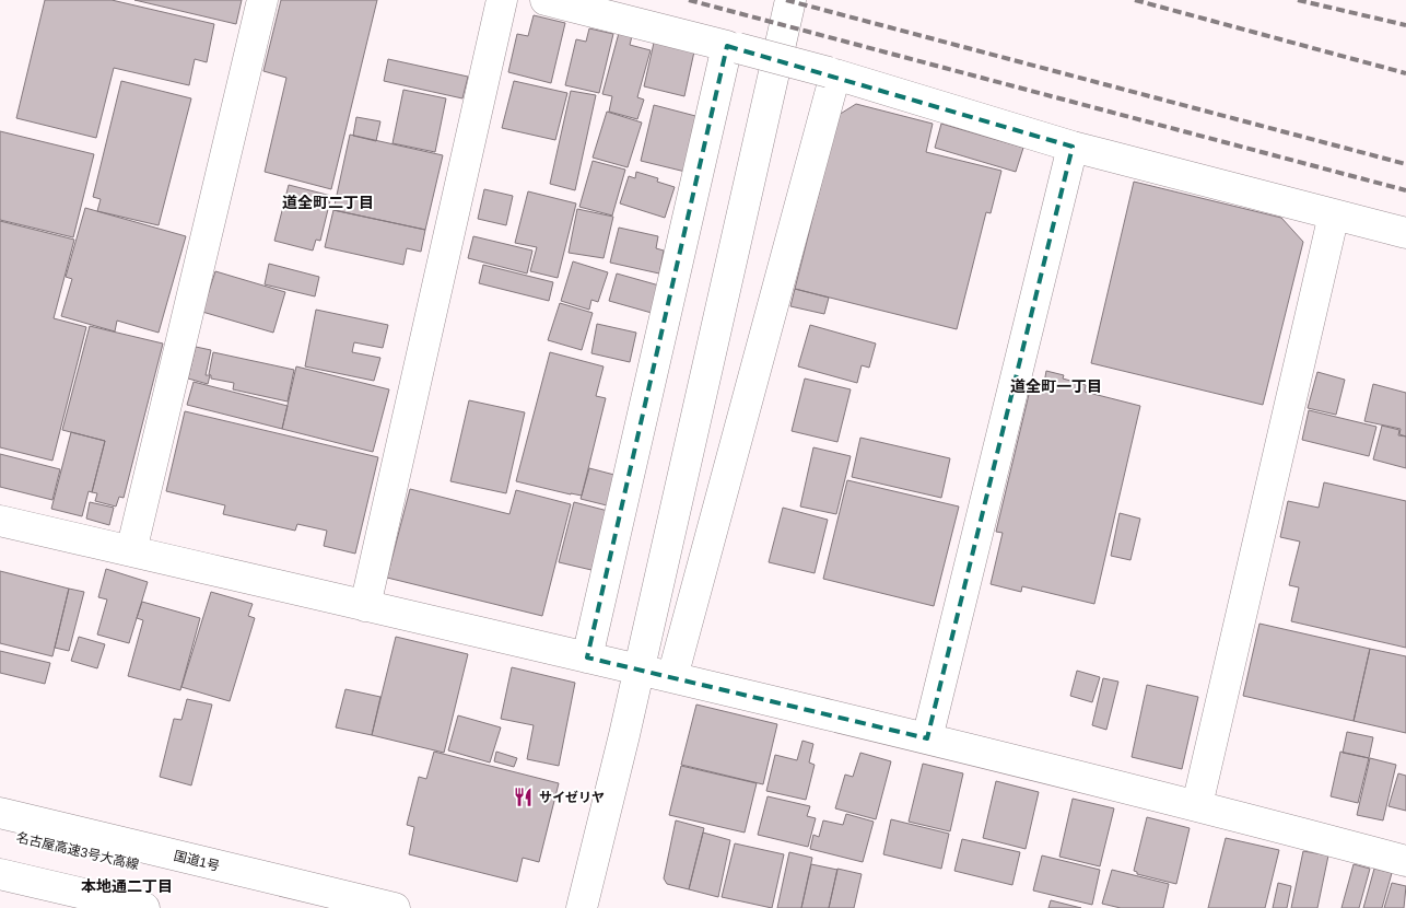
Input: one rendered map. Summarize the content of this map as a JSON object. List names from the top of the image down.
{
  "streets": {
    "main road": ["名古屋高速3号大高線", "国道1号"]
  },
  "districts": ["道全町二丁目", "道全町一丁目", "本地通二丁目"],
  "places": {
    "restaurant": ["サイゼリヤ"]
  }
}
